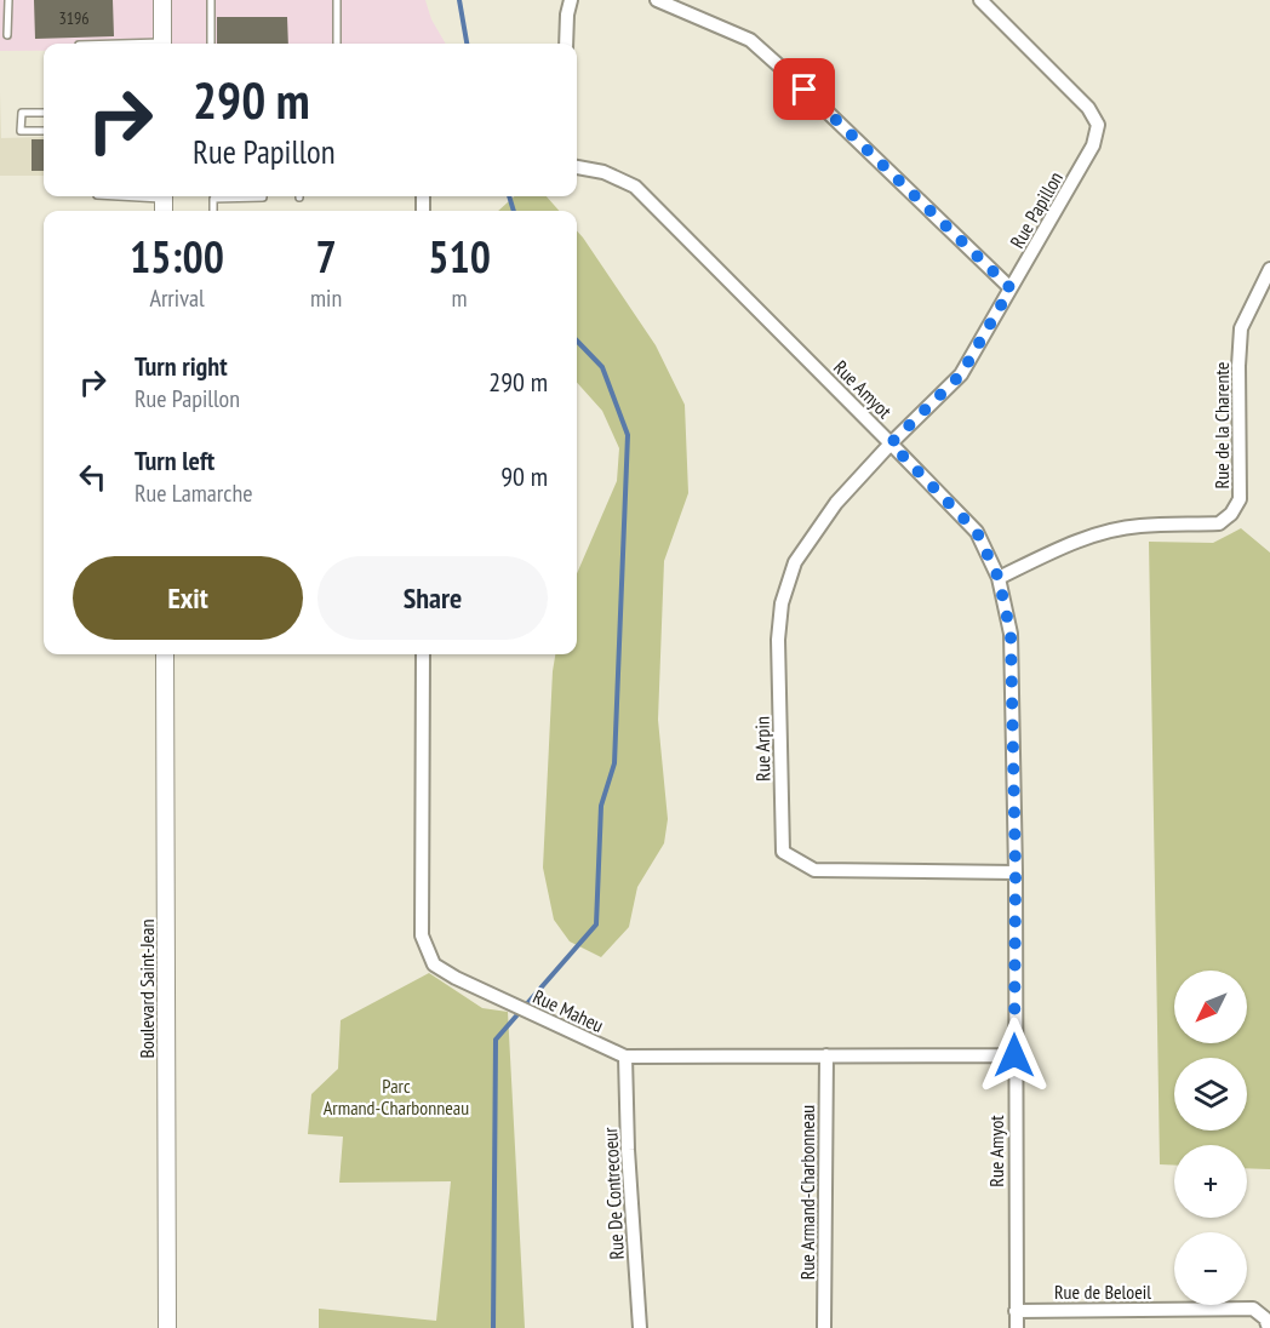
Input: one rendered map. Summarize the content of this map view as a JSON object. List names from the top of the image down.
{
  "streets": {
    "street": [
      "Rue Papillon",
      "Rue Amyot",
      "Rue de la Charente",
      "Rue Arpin",
      "Boulevard Saint-Jean",
      "Rue Maheu",
      "Rue Armand-Charbonneau",
      "Rue De Contrecoeur",
      "Rue de Beloeil"
    ]
  },
  "crossings": [
    ["Rue Papillon", "Rue Amyot"],
    ["Rue Papillon", "Rue Arpin"],
    ["Rue Amyot", "Rue de la Charente"],
    ["Rue Amyot", "Rue Arpin"],
    ["Rue Amyot", "Rue Maheu"],
    ["Rue Amyot", "Rue de Beloeil"],
    ["Rue Maheu", "Rue Armand-Charbonneau"],
    ["Rue Maheu", "Rue De Contrecoeur"]
  ],
  "parks": ["Parc Armand-Charbonneau"],
  "house_numbers": ["3196"],
  "north": "bottom left",
  "page": {
    "turn": ["290 m", "Rue Papillon"],
    "eta": [
      "15:00",
      "Arrival",
      "7",
      "min",
      "510",
      "m"
    ],
    "list": [
      {
        "name": "Turn right",
        "note": "Rue Papillon",
        "value": "290 m"
      },
      {
        "name": "Turn left",
        "note": "Rue Lamarche",
        "value": "90 m"
      }
    ],
    "buttons": ["Exit", "Share"],
    "map_buttons": ["+", "−"]
  }
}
